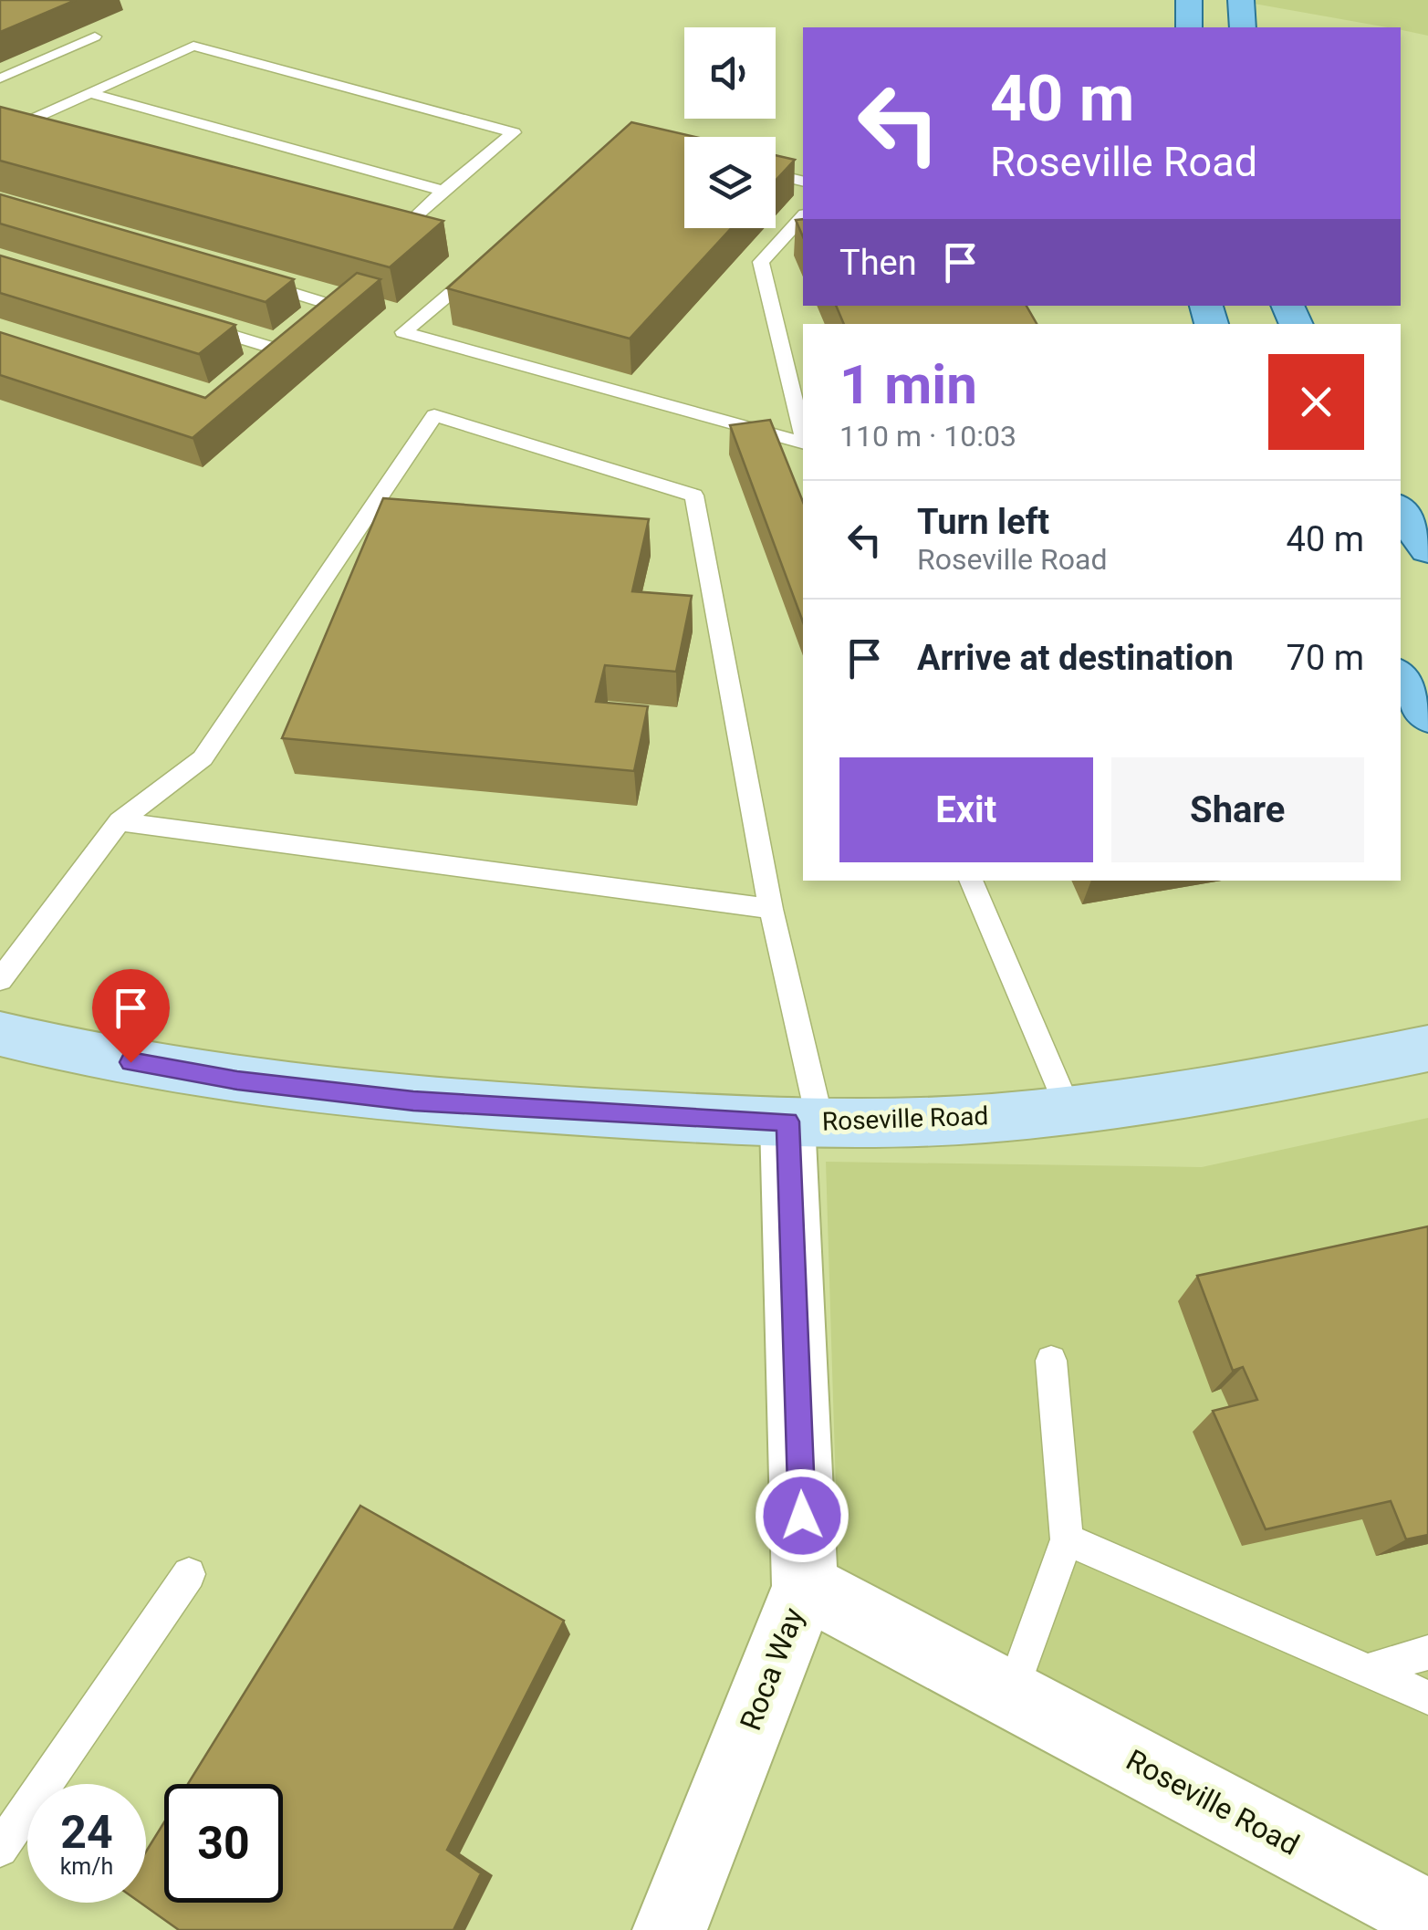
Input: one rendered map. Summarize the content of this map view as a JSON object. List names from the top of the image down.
{
  "streets": {
    "main road": ["Roseville Road"],
    "street": ["Roca Way"]
  },
  "crossings": [
    ["Roseville Road", "Roca Way"]
  ],
  "page": {
    "turn": ["40 m", "Roseville Road"],
    "then": "Then",
    "heading": ["1 min", "110 m · 10:03"],
    "list": [
      {
        "name": "Turn left",
        "note": "Roseville Road",
        "value": "40 m"
      },
      {
        "name": "Arrive at destination",
        "value": "70 m"
      }
    ],
    "buttons": ["Exit", "Share"],
    "speed": "24 km/h",
    "limit": "30"
  }
}
